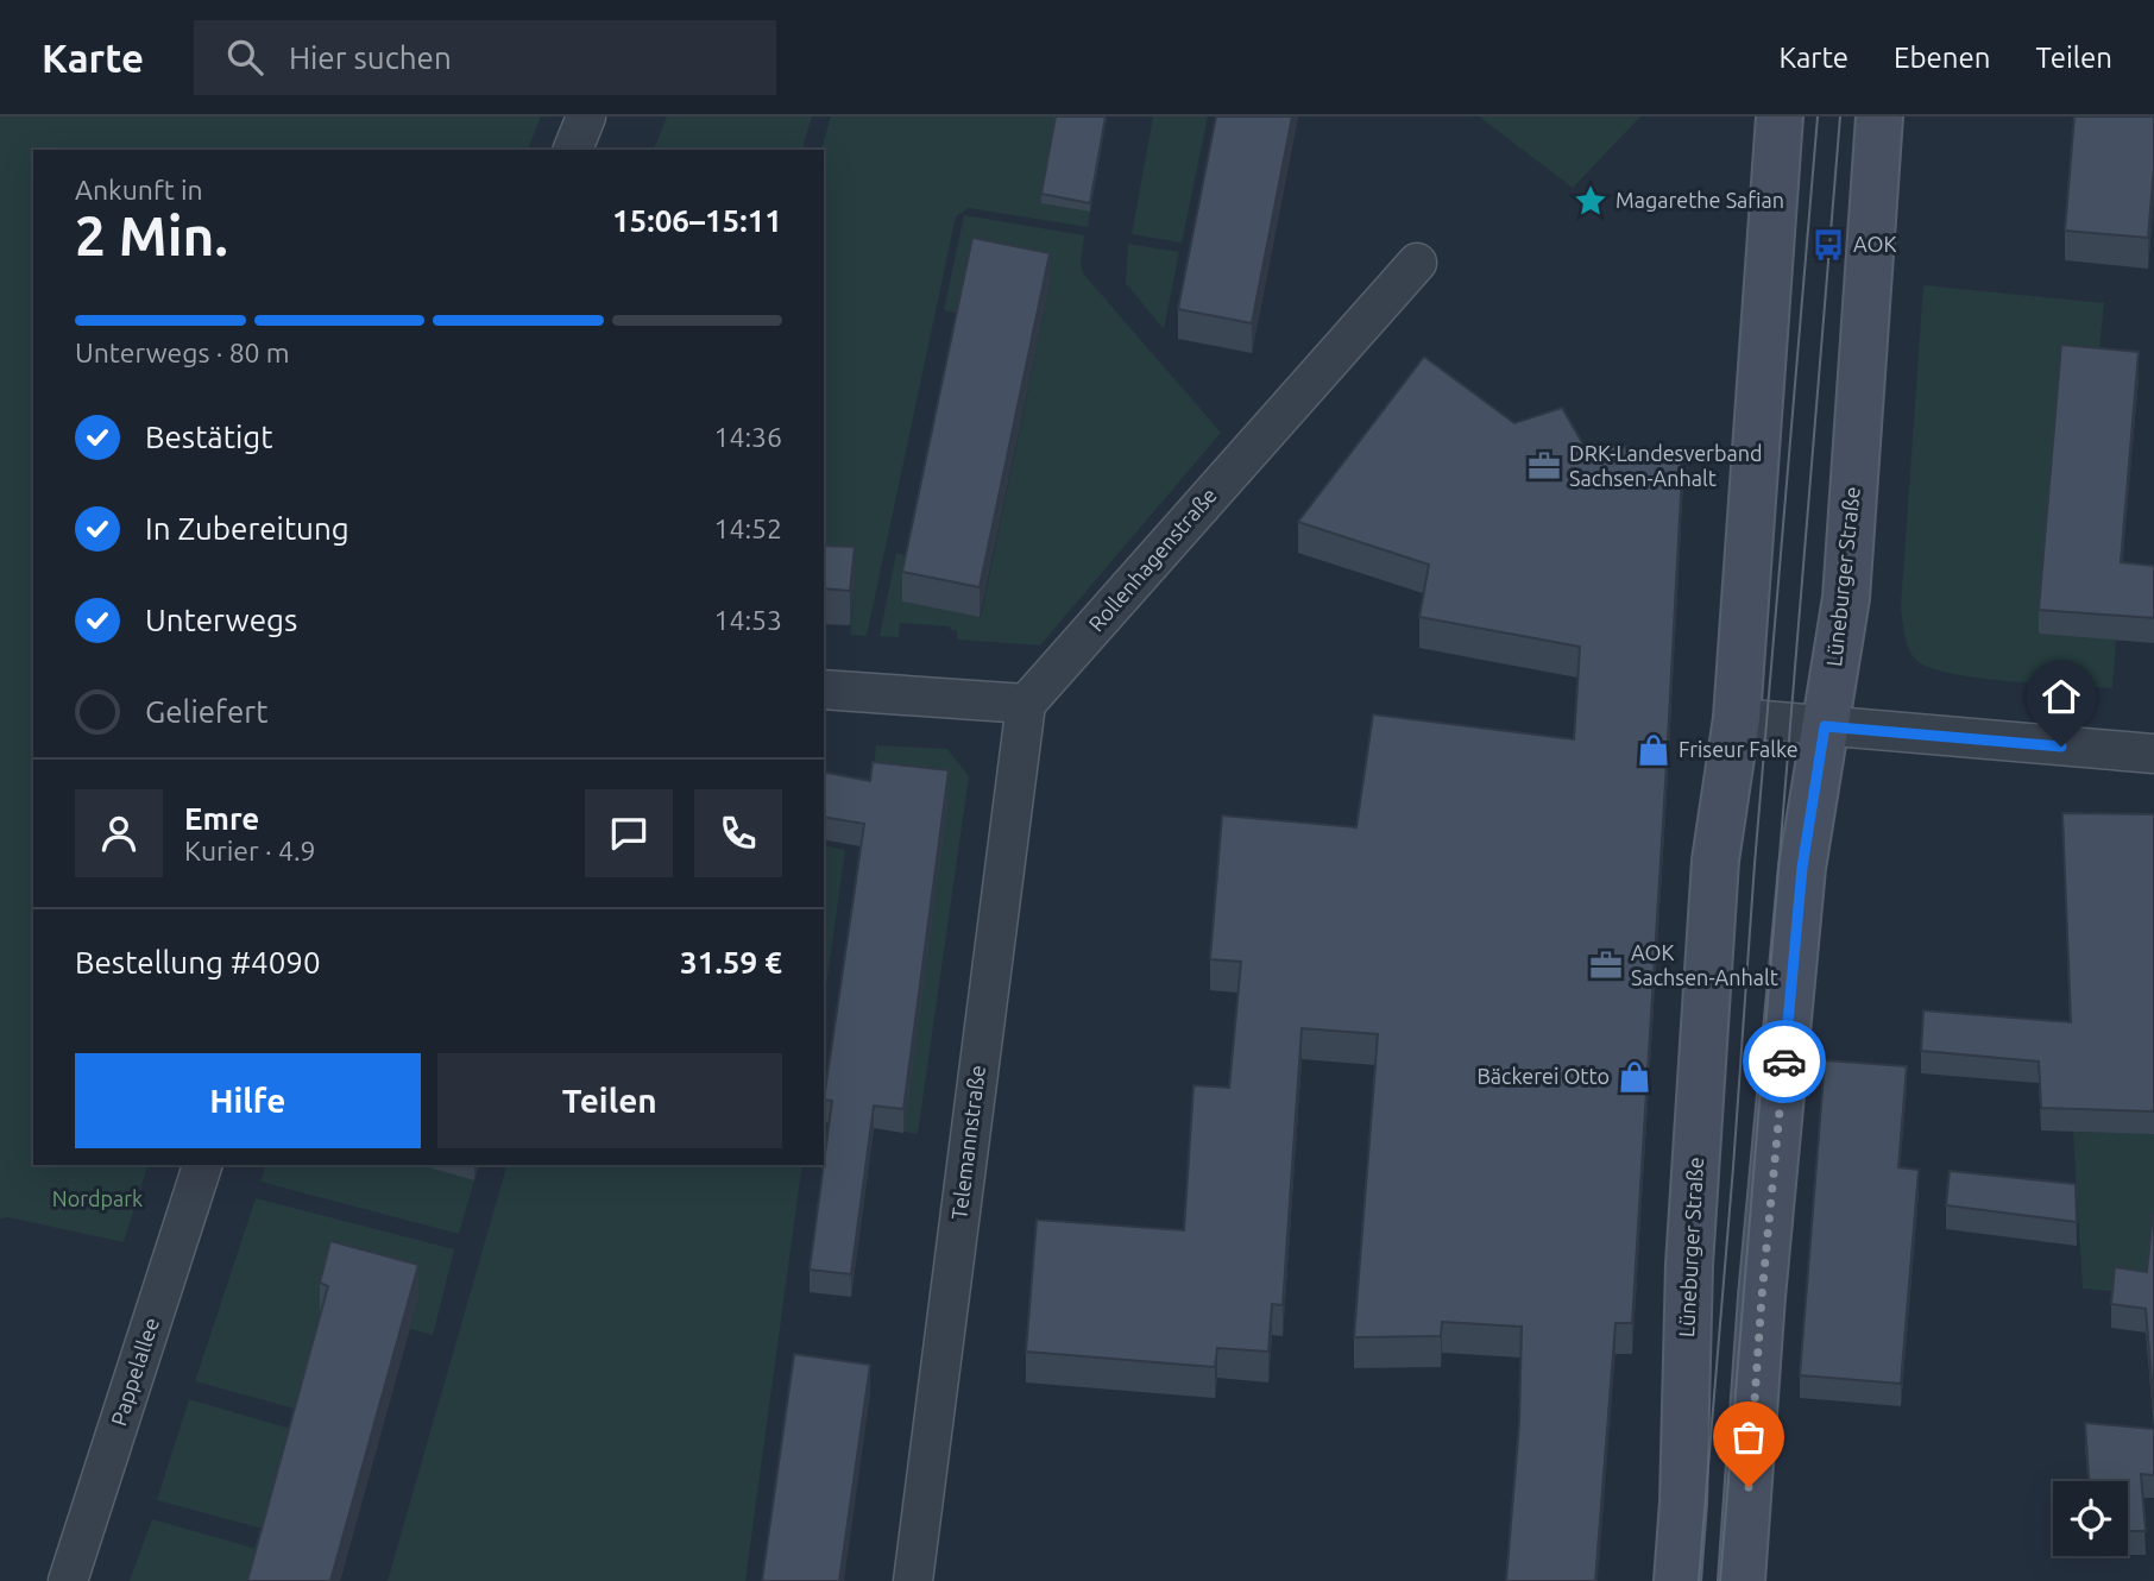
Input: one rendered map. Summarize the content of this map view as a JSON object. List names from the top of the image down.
{
  "streets": {
    "main road": ["Lüneburger Straße"],
    "street": ["Rollenhagenstraße", "Telemannstraße", "Pappelallee"]
  },
  "crossings": [
    ["Rollenhagenstraße", "Telemannstraße"]
  ],
  "parks": ["Nordpark"],
  "places": {
    "place": ["Magarethe Safian"],
    "bus stop": ["AOK"],
    "office": ["DRK-Landesverband Sachsen-Anhalt", "AOK Sachsen-Anhalt"],
    "shop": ["Friseur Falke", "Bäckerei Otto"]
  },
  "page": {
    "header": "Karte",
    "search": "Hier suchen",
    "nav": ["Karte", "Ebenen", "Teilen"],
    "heading": ["2 Min.", "Ankunft in", "15:06–15:11"],
    "panel": [
      "Emre",
      "Kurier · 4.9",
      "Bestellung #4090",
      "31.59 €"
    ],
    "bar": "Unterwegs · 80 m",
    "list": [
      ["Bestätigt", "14:36"],
      ["In Zubereitung", "14:52"],
      ["Unterwegs", "14:53"],
      "Geliefert"
    ],
    "buttons": ["Hilfe", "Teilen"]
  }
}
